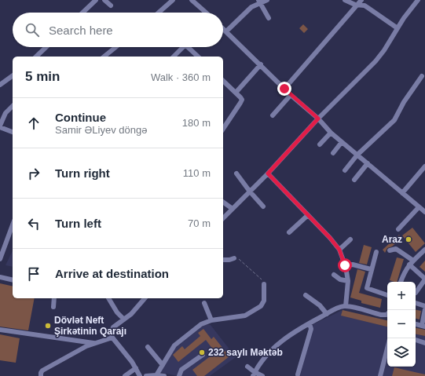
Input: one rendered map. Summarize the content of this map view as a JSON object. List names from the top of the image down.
{
  "places": ["Araz", "Dövlət Neft Şirkətinin Qarajı", "232 saylı Məktəb"],
  "page": {
    "search": "Search here",
    "heading": ["5 min", "Walk · 360 m"],
    "list": [
      ["Continue", "Samir ƏLiyev döngə", "180 m"],
      ["Turn right", "110 m"],
      ["Turn left", "70 m"],
      "Arrive at destination"
    ],
    "map_buttons": ["+", "−"]
  }
}
